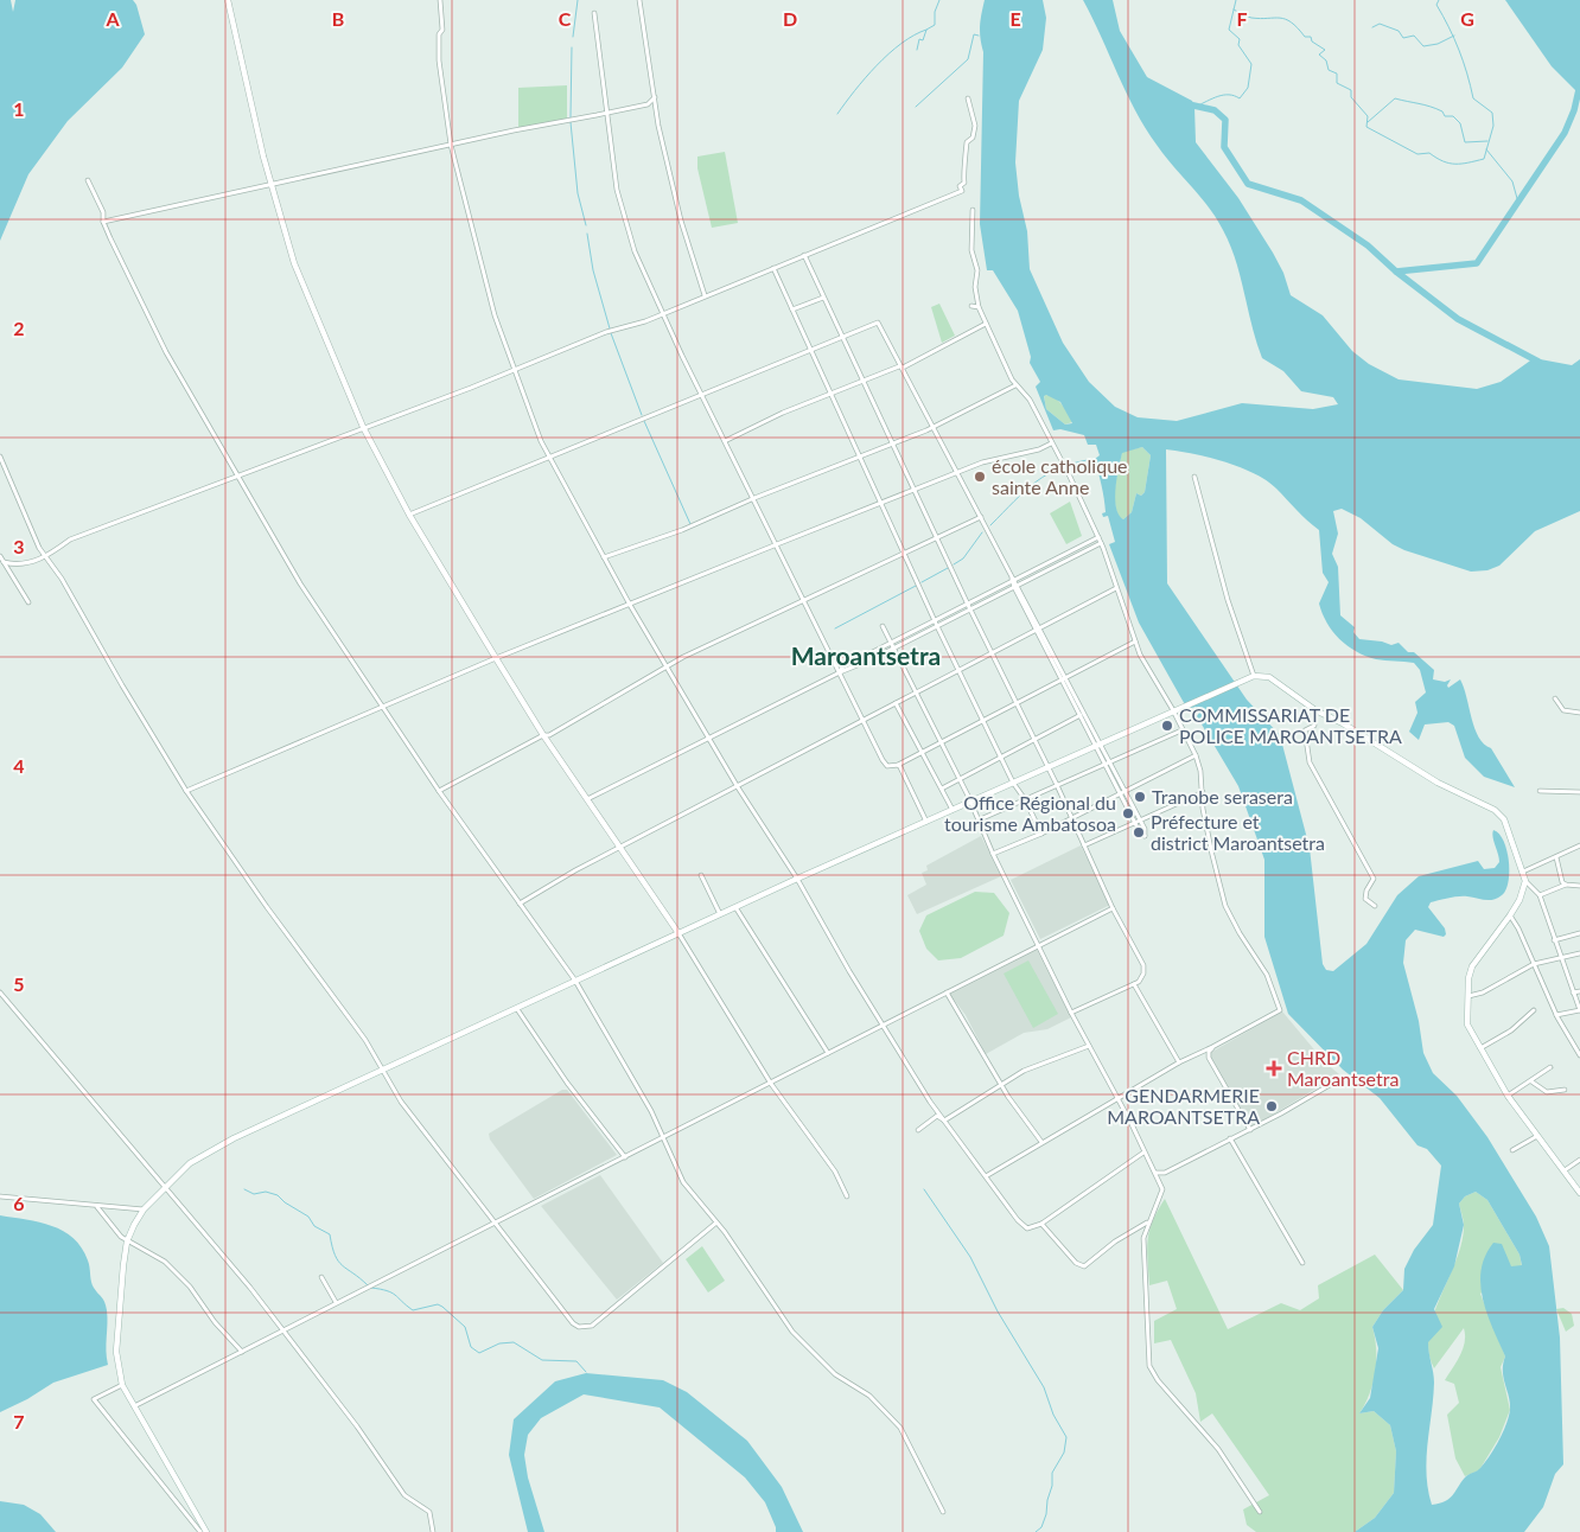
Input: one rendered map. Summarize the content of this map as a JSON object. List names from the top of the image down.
{
  "districts": ["Maroantsetra"],
  "places": {
    "other": [
      "école catholique sainte Anne",
      "COMMISSARIAT DE POLICE MAROANTSETRA",
      "Tranobe serasera",
      "Office Régional du tourisme Ambatosoa",
      "Préfecture et district Maroantsetra",
      "GENDARMERIE MAROANTSETRA"
    ],
    "health": ["CHRD Maroantsetra"]
  },
  "grid": {
    "columns": [
      "A",
      "B",
      "C",
      "D",
      "E",
      "F",
      "G"
    ],
    "rows": [
      "1",
      "2",
      "3",
      "4",
      "5",
      "6",
      "7"
    ]
  }
}
